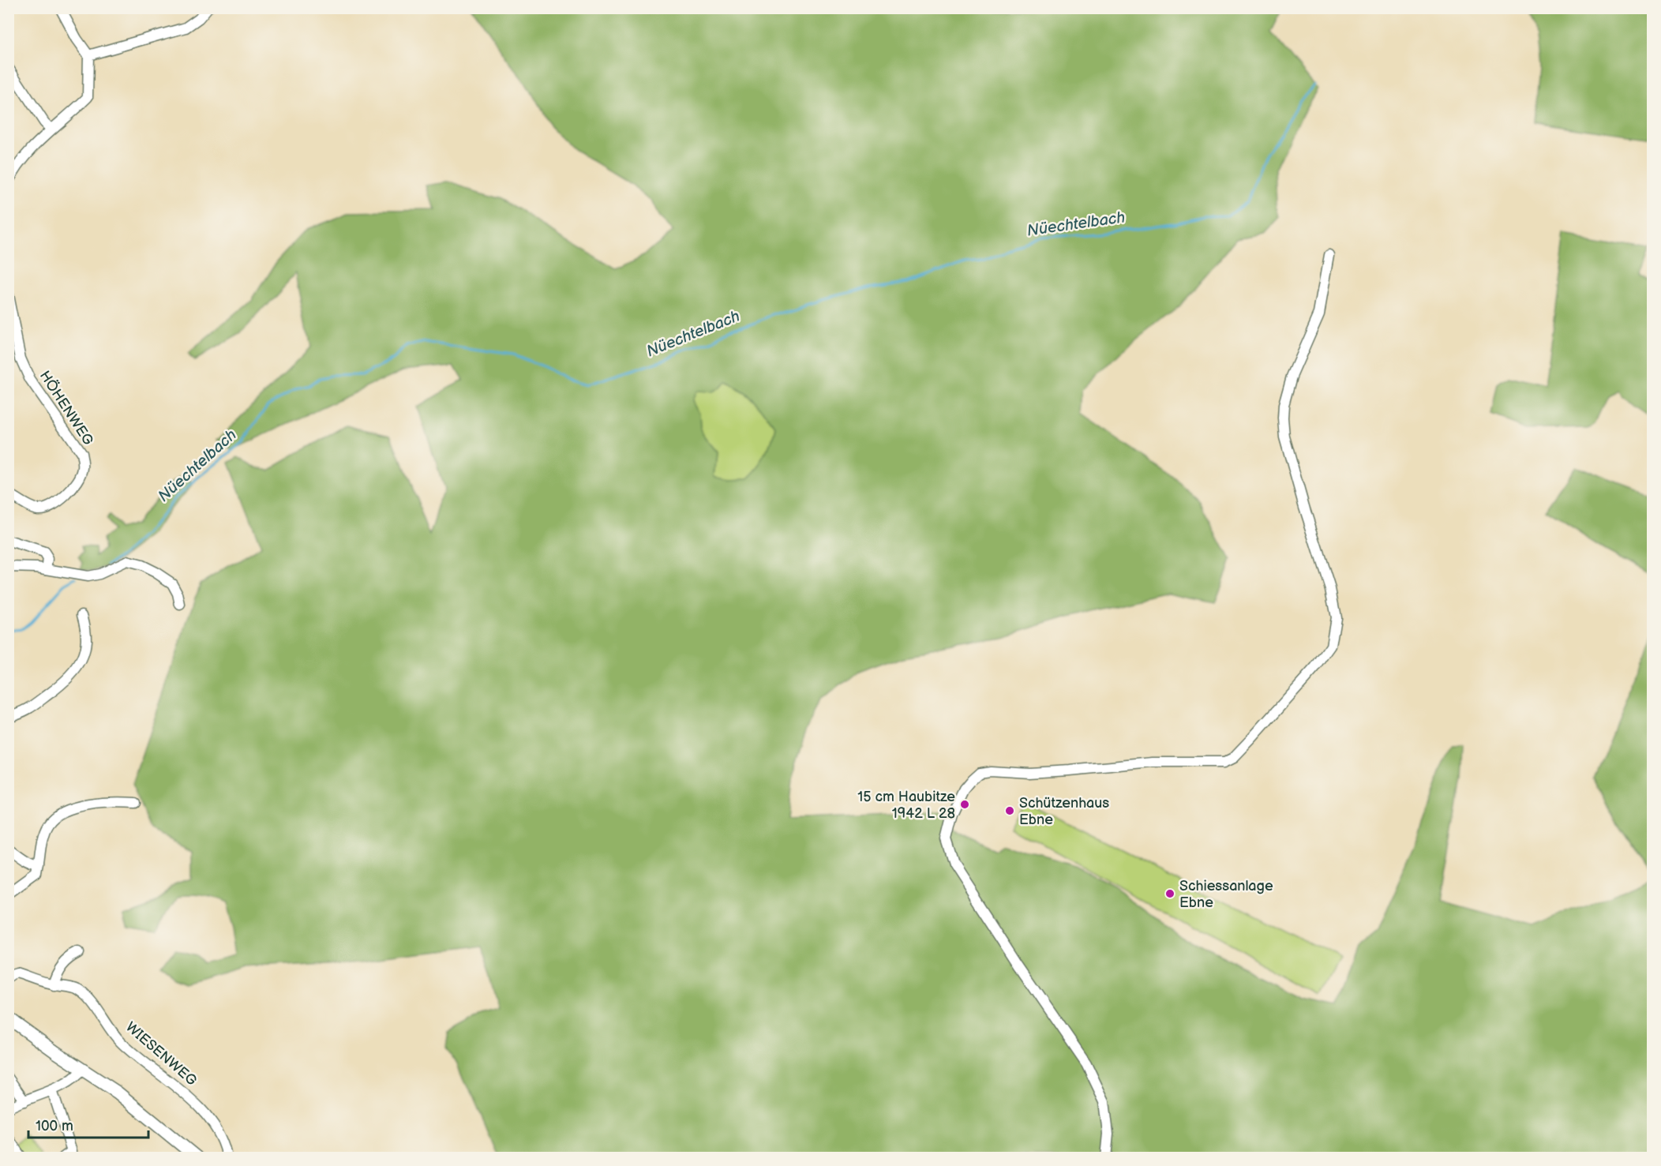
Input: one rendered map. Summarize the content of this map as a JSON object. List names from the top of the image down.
{
  "streets": {
    "street": ["HÖHENWEG", "WIESENWEG"]
  },
  "water": ["Nüechtelbach"],
  "places": ["15 cm Haubitze 1942 L 28", "Schützenhaus Ebne", "Schiessanlage Ebne"],
  "scale_bar": "100 m"
}
